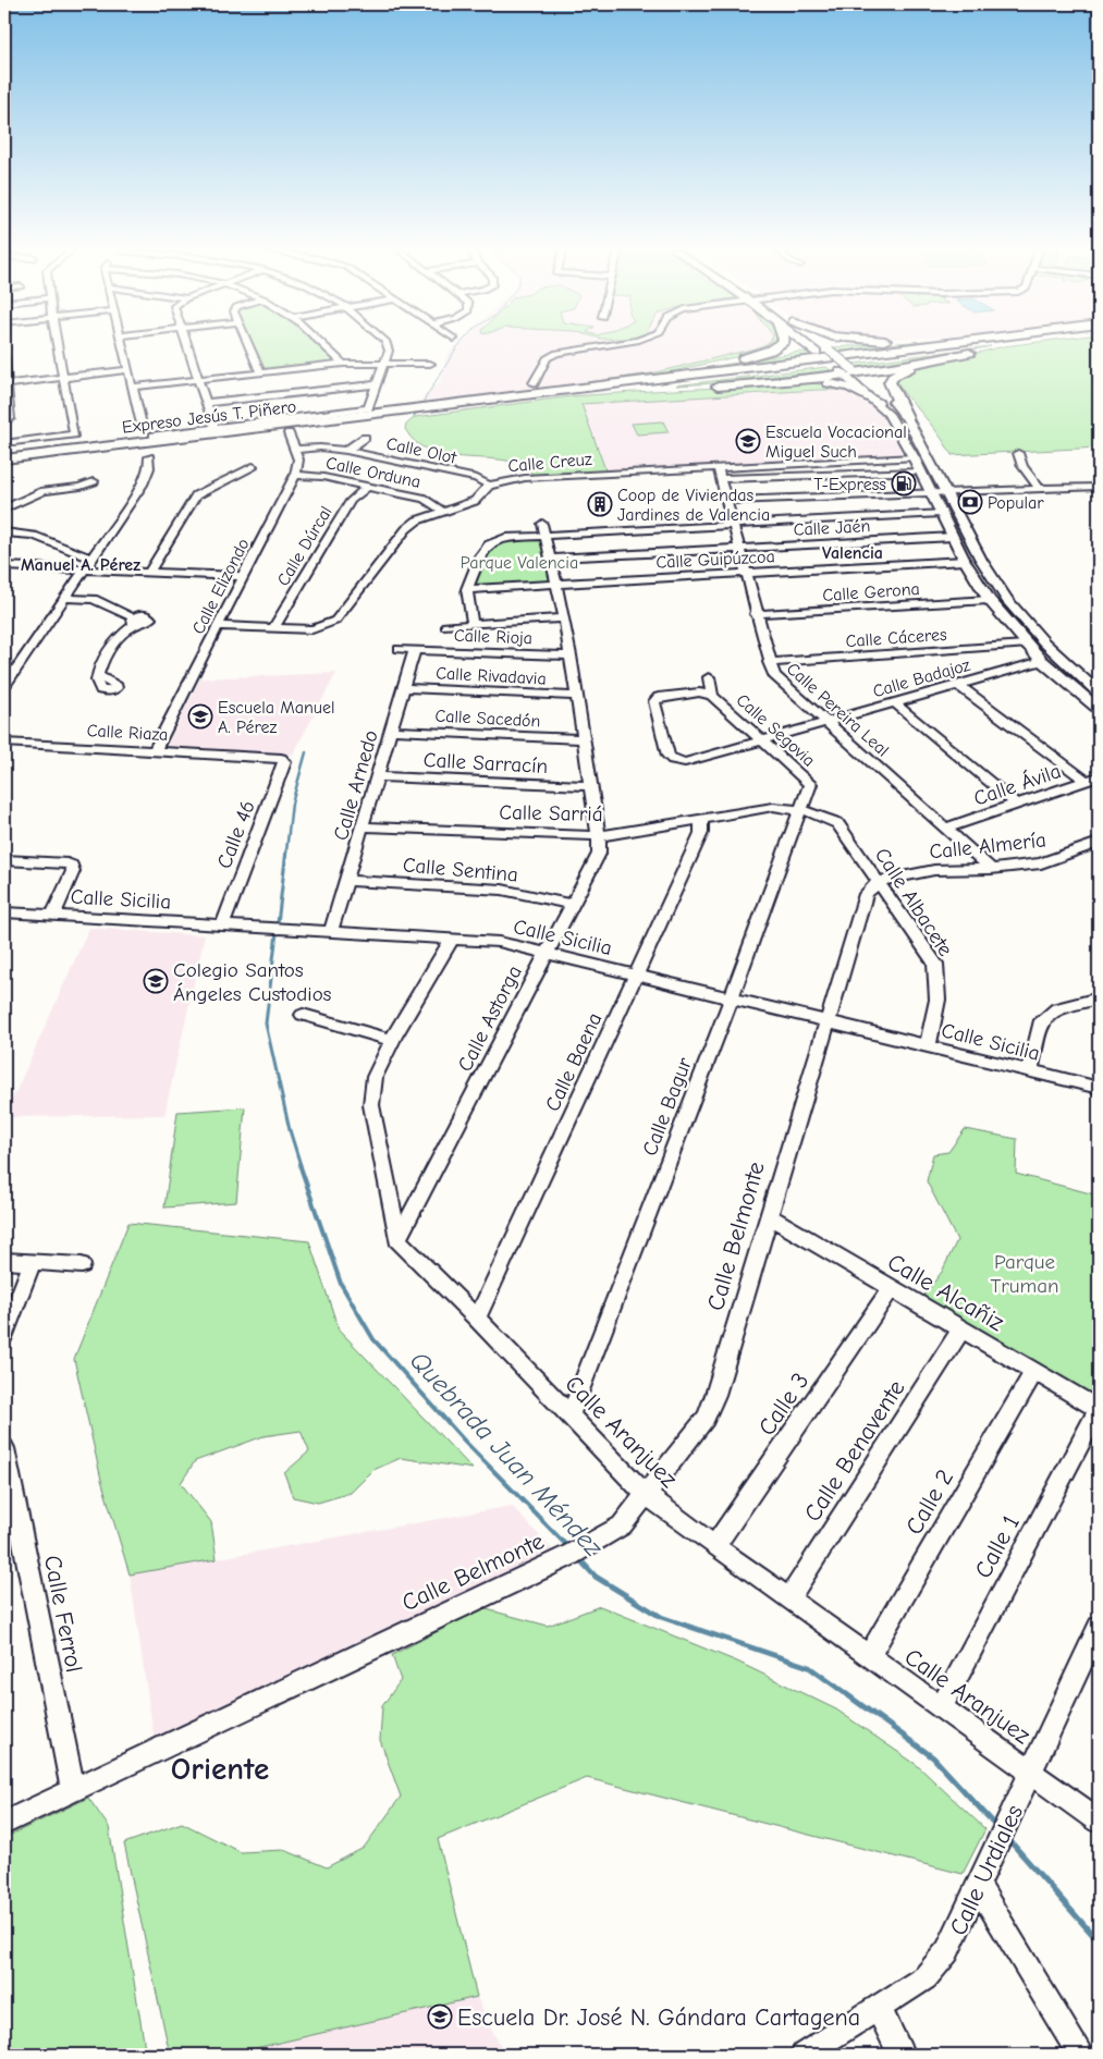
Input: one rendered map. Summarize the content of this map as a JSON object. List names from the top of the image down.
{
  "streets": {
    "highway": ["Expreso Jesús T. Piñero"],
    "street": [
      "Calle Olot",
      "Calle Creuz",
      "Calle Orduna",
      "Calle Jaén",
      "Calle Dúrcal",
      "Calle Guipúzcoa",
      "Calle Elizondo",
      "Calle Gerona",
      "Calle Rioja",
      "Calle Cáceres",
      "Calle Rivadavia",
      "Calle Badajoz",
      "Calle Pereira Leal",
      "Calle Sacedón",
      "Calle Segovia",
      "Calle Riaza",
      "Calle Sarracín",
      "Calle Ávila",
      "Calle Arnedo",
      "Calle Sarriá",
      "Calle 46",
      "Calle Almería",
      "Calle Sentina",
      "Calle Sicilia",
      "Calle Albacete",
      "Calle Astorga",
      "Calle Baena",
      "Calle Bagur",
      "Calle Belmonte",
      "Calle Alcañiz",
      "Calle 3",
      "Calle Aranjuez",
      "Calle Benavente",
      "Calle 2",
      "Calle 1",
      "Calle Ferrol",
      "Calle Urdiales"
    ]
  },
  "crossings": [
    ["Calle Olot", "Calle Creuz"],
    ["Calle Olot", "Calle Elizondo"],
    ["Calle Creuz", "Calle Orduna"],
    ["Calle Creuz", "Calle Dúrcal"],
    ["Calle Creuz", "Calle Elizondo"],
    ["Calle Creuz", "Calle Pereira Leal"],
    ["Calle Orduna", "Calle Dúrcal"],
    ["Calle Orduna", "Calle Elizondo"],
    ["Calle Jaén", "Calle Pereira Leal"],
    ["Calle Jaén", "Calle Astorga"],
    ["Calle Guipúzcoa", "Calle Pereira Leal"],
    ["Calle Guipúzcoa", "Calle Astorga"],
    ["Calle Elizondo", "Calle Riaza"],
    ["Calle Gerona", "Calle Pereira Leal"],
    ["Calle Rioja", "Calle Arnedo"],
    ["Calle Rioja", "Calle Astorga"],
    ["Calle Cáceres", "Calle Pereira Leal"],
    ["Calle Rivadavia", "Calle Arnedo"],
    ["Calle Rivadavia", "Calle Astorga"],
    ["Calle Badajoz", "Calle Pereira Leal"],
    ["Calle Badajoz", "Calle Segovia"],
    ["Calle Pereira Leal", "Calle Ávila"],
    ["Calle Pereira Leal", "Calle Almería"],
    ["Calle Sacedón", "Calle Arnedo"],
    ["Calle Sacedón", "Calle Astorga"],
    ["Calle Segovia", "Calle Sarriá"],
    ["Calle Segovia", "Calle Albacete"],
    ["Calle Segovia", "Calle Bagur"],
    ["Calle Riaza", "Calle 46"],
    ["Calle Sarracín", "Calle Arnedo"],
    ["Calle Sarracín", "Calle Astorga"],
    ["Calle Arnedo", "Calle Sarriá"],
    ["Calle Arnedo", "Calle Sentina"],
    ["Calle Arnedo", "Calle Sicilia"],
    ["Calle Sarriá", "Calle Albacete"],
    ["Calle Sarriá", "Calle Astorga"],
    ["Calle Sarriá", "Calle Baena"],
    ["Calle Sarriá", "Calle Bagur"],
    ["Calle 46", "Calle Sicilia"],
    ["Calle Almería", "Calle Albacete"],
    ["Calle Almería", "Calle Belmonte"],
    ["Calle Sentina", "Calle Astorga"],
    ["Calle Sicilia", "Calle Albacete"],
    ["Calle Sicilia", "Calle Astorga"],
    ["Calle Sicilia", "Calle Baena"],
    ["Calle Sicilia", "Calle Bagur"],
    ["Calle Sicilia", "Calle Belmonte"],
    ["Calle Albacete", "Calle Bagur"],
    ["Calle Albacete", "Calle Belmonte"],
    ["Calle Astorga", "Calle Aranjuez"],
    ["Calle Baena", "Calle Aranjuez"],
    ["Calle Bagur", "Calle Aranjuez"],
    ["Calle Belmonte", "Calle Alcañiz"],
    ["Calle Belmonte", "Calle Aranjuez"],
    ["Calle Belmonte", "Calle Ferrol"],
    ["Calle Alcañiz", "Calle 3"],
    ["Calle Alcañiz", "Calle Benavente"],
    ["Calle Alcañiz", "Calle 2"],
    ["Calle Alcañiz", "Calle 1"],
    ["Calle 3", "Calle Aranjuez"],
    ["Calle Aranjuez", "Calle Benavente"],
    ["Calle Aranjuez", "Calle 2"],
    ["Calle Aranjuez", "Calle 1"],
    ["Calle Aranjuez", "Calle Urdiales"]
  ],
  "districts": ["Valencia", "Manuel A. Pérez", "Oriente"],
  "water": ["Quebrada Juan Méndez"],
  "parks": ["Parque Valencia", "Parque Truman"],
  "places": {
    "school or university": [
      "Escuela Vocacional Miguel Such",
      "Escuela Manuel A. Pérez",
      "Colegio Santos Ángeles Custodios",
      "Escuela Dr. José N. Gándara Cartagena"
    ],
    "fuel station": ["T-Express"],
    "bank": ["Popular"],
    "building": ["Coop de Viviendas Jardines de Valencia"]
  }
}
